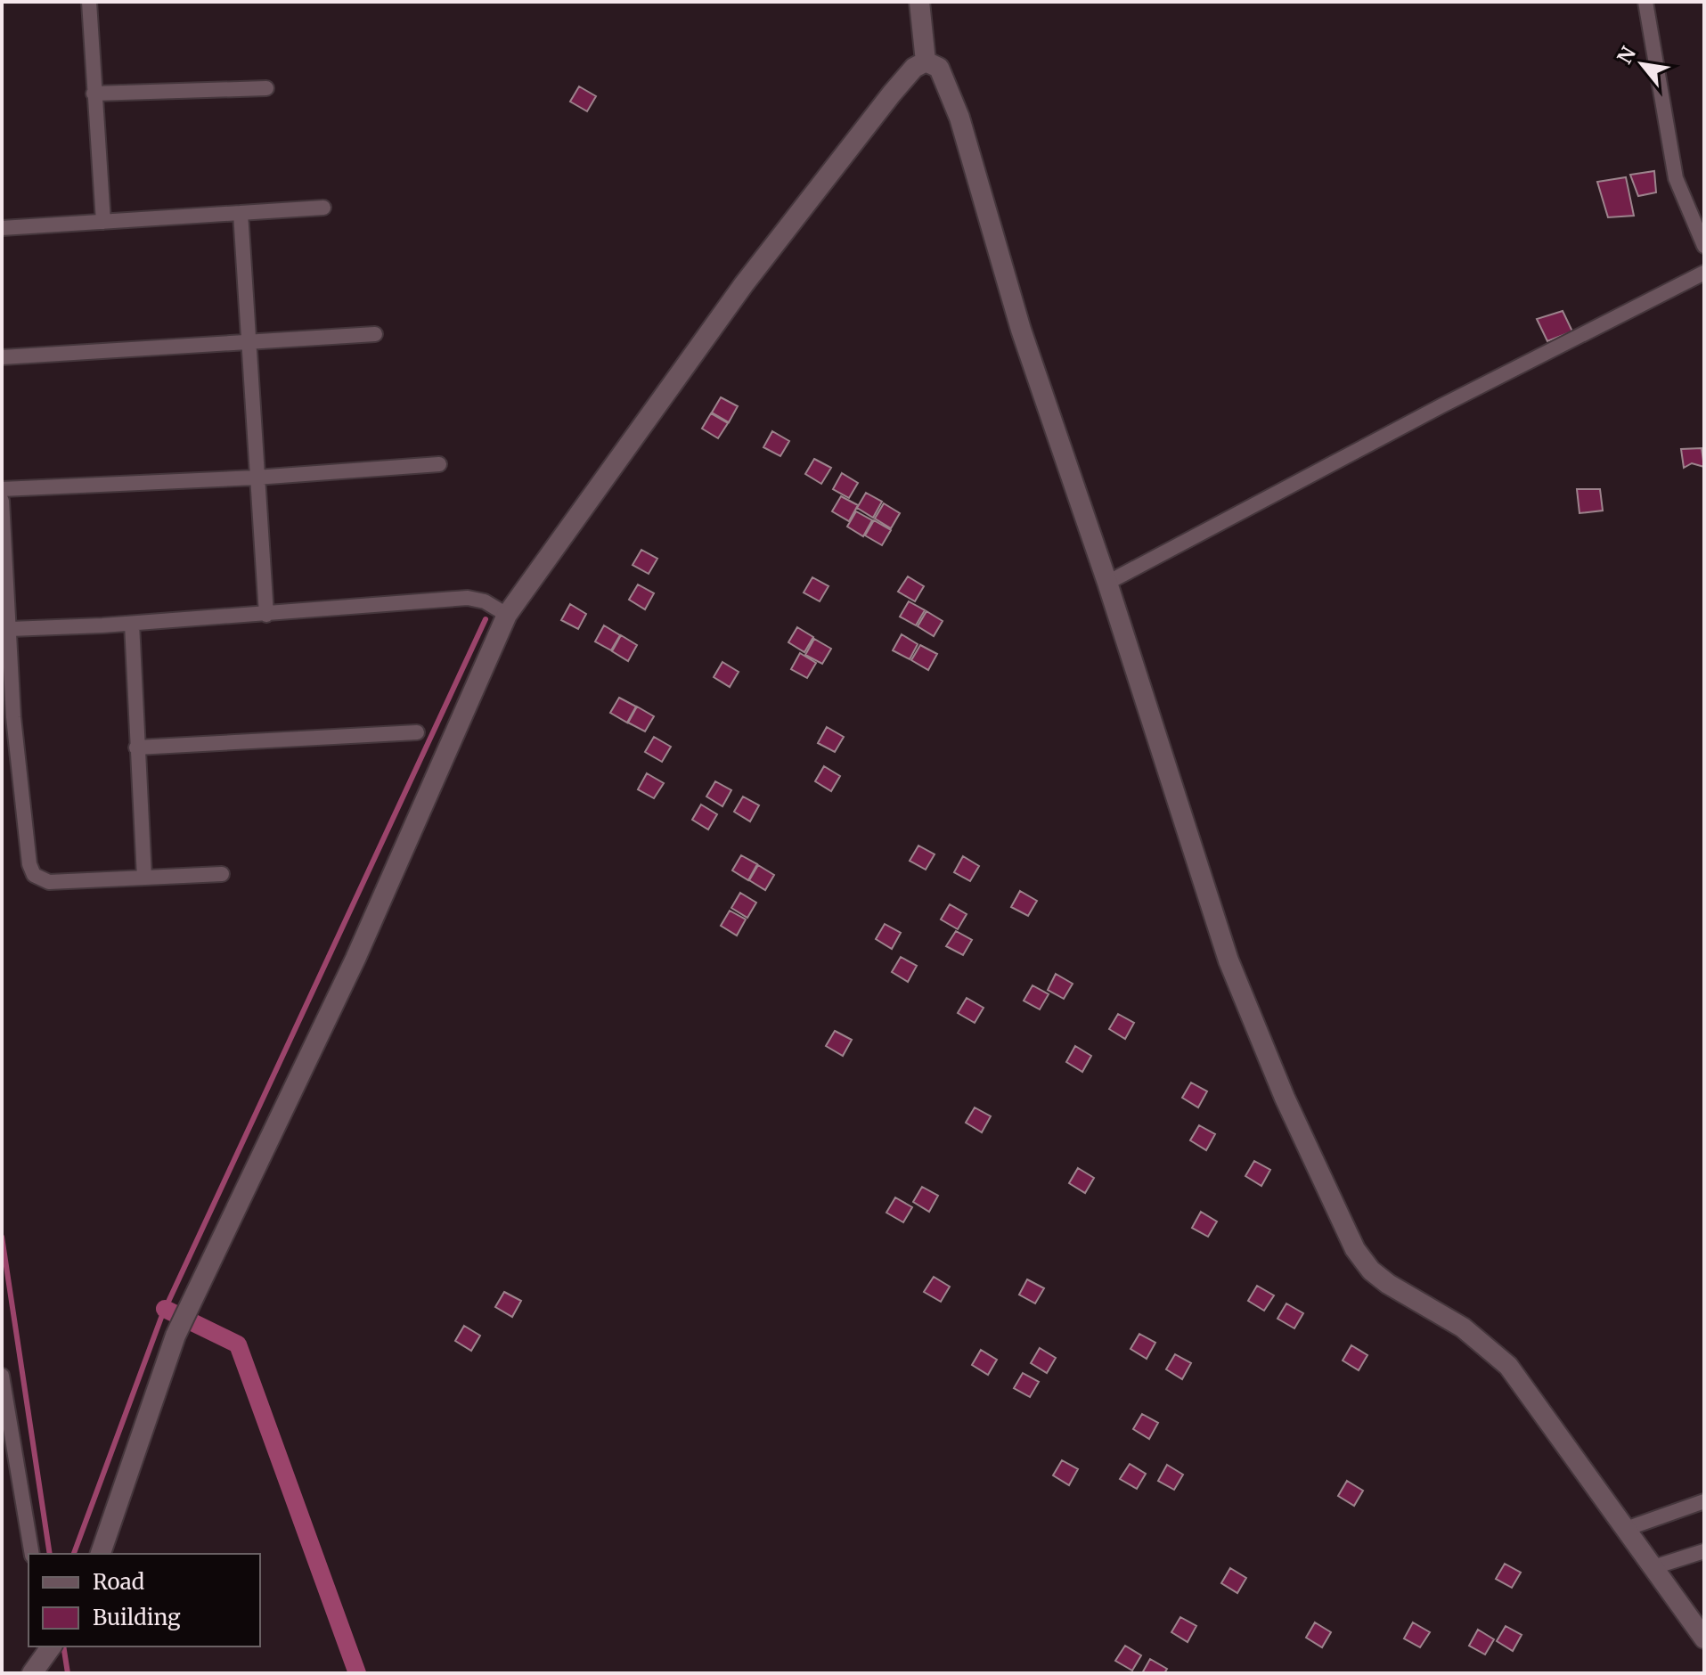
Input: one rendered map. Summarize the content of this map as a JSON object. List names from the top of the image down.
{
  "legend": ["Road", "Building"],
  "north": "top left"
}
